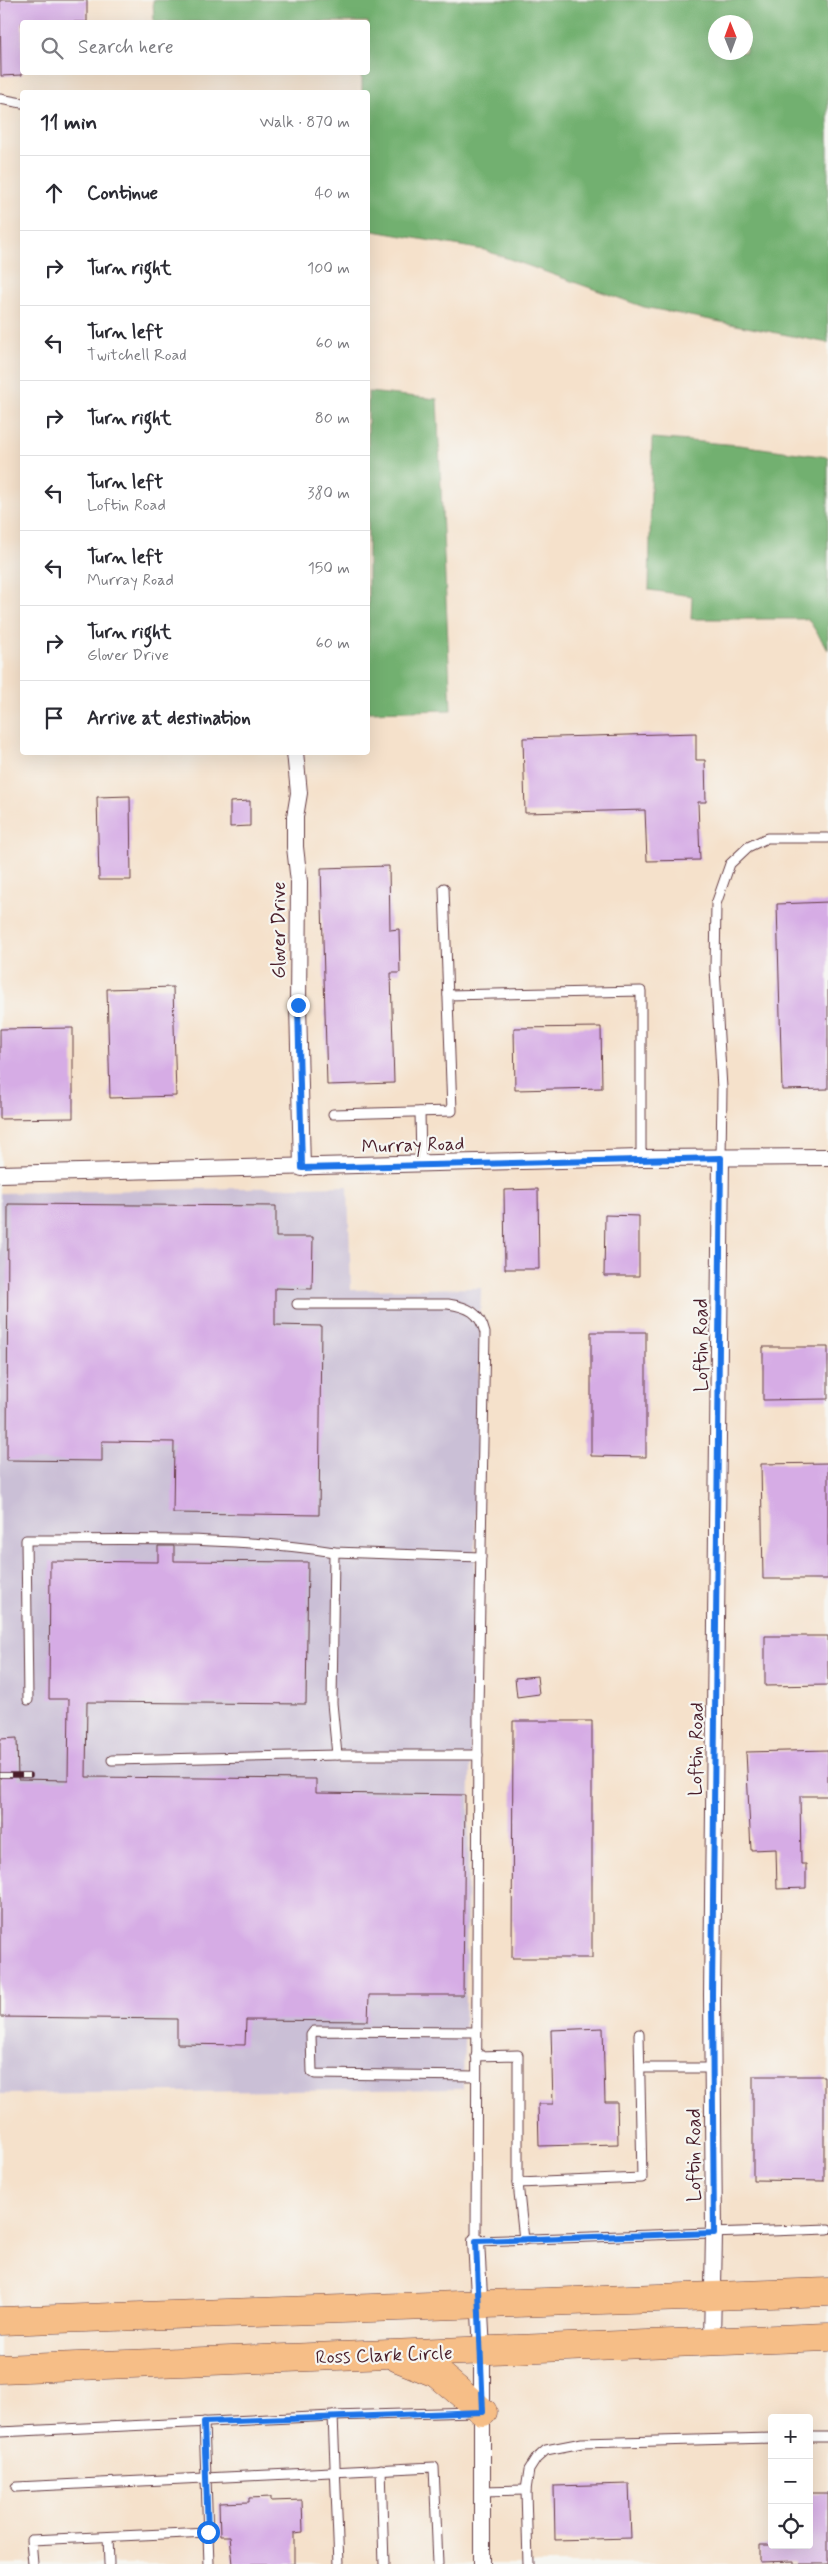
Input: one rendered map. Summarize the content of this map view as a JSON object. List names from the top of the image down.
{
  "streets": {
    "highway": ["Ross Clark Circle"],
    "street": ["Glover Drive", "Murray Road", "Loftin Road"]
  },
  "crossings": [
    ["Glover Drive", "Murray Road"],
    ["Murray Road", "Loftin Road"],
    ["Loftin Road", "Ross Clark Circle"]
  ],
  "north": "top",
  "page": {
    "search": "Search here",
    "heading": ["11 min", "Walk · 870 m"],
    "list": [
      ["Continue", "40 m"],
      ["Turn right", "100 m"],
      ["Turn left", "Twitchell Road", "60 m"],
      ["Turn right", "80 m"],
      ["Turn left", "Loftin Road", "380 m"],
      ["Turn left", "Murray Road", "150 m"],
      ["Turn right", "Glover Drive", "60 m"],
      "Arrive at destination"
    ],
    "map_buttons": ["+", "−"]
  }
}
